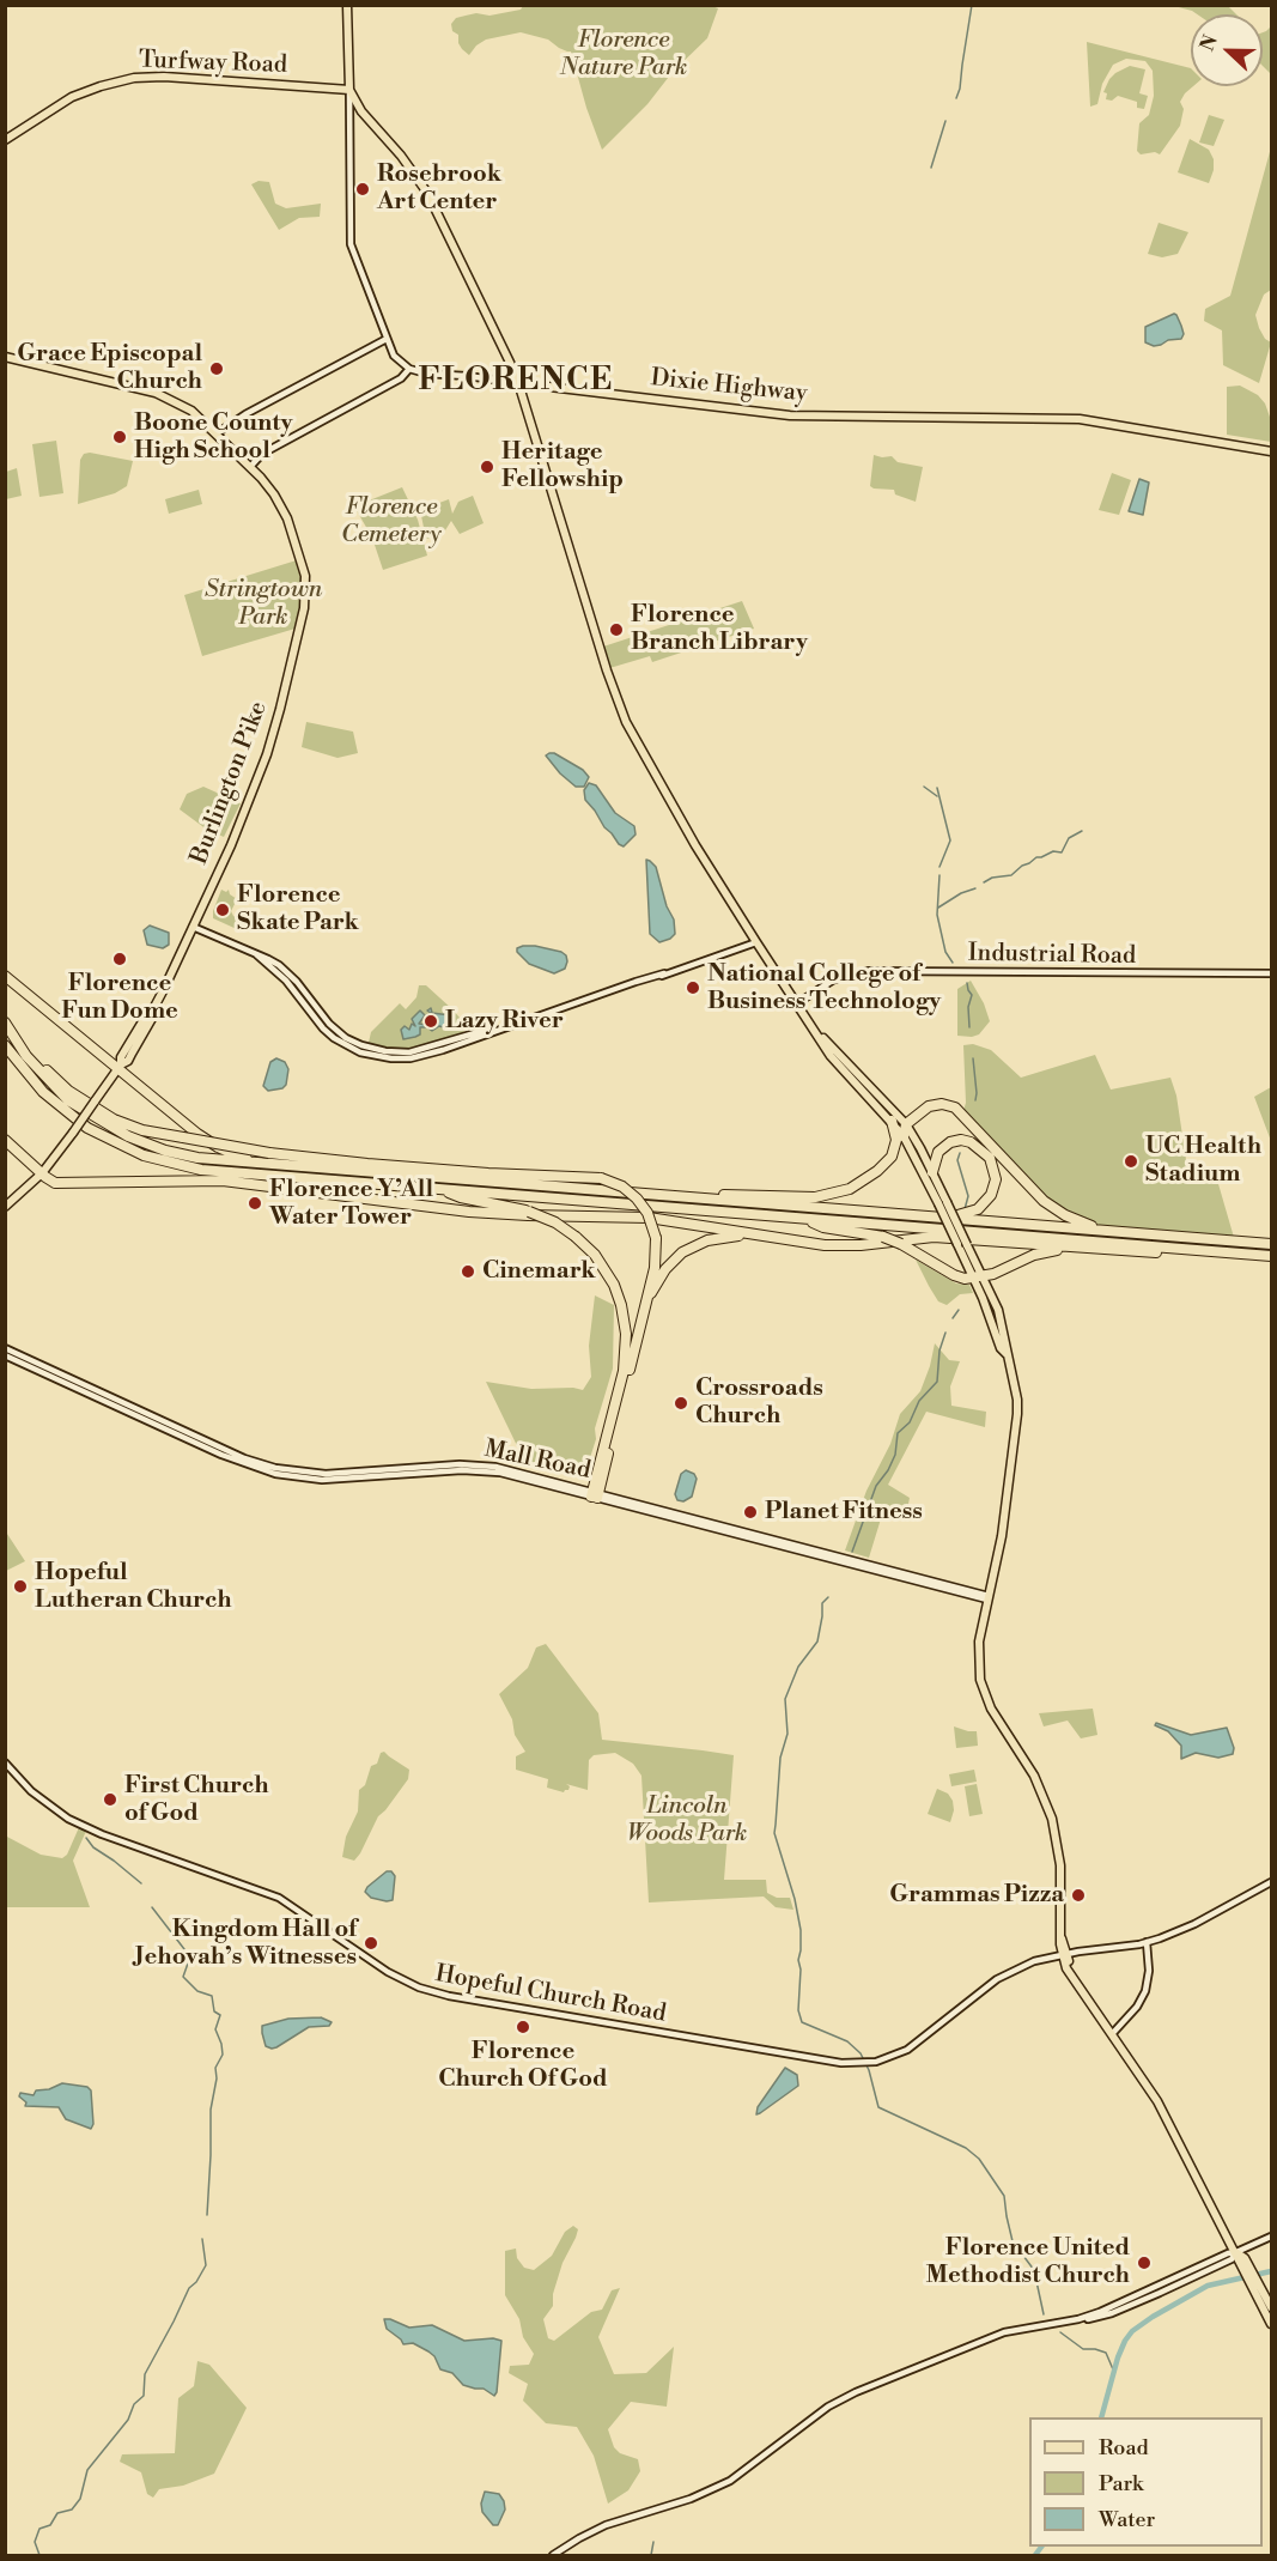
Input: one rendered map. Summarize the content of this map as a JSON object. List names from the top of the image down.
{
  "streets": {
    "main road": [
      "Turfway Road",
      "Dixie Highway",
      "Burlington Pike",
      "Industrial Road",
      "Mall Road",
      "Hopeful Church Road"
    ]
  },
  "districts": ["FLORENCE"],
  "parks": [
    "Florence Nature Park",
    "Florence Cemetery",
    "Stringtown Park",
    "Lincoln Woods Park"
  ],
  "places": [
    "Rosebrook Art Center",
    "Grace Episcopal Church",
    "Boone County High School",
    "Heritage Fellowship",
    "Florence Branch Library",
    "Florence Skate Park",
    "Florence Fun Dome",
    "National College of Business Technology",
    "Lazy River",
    "UC Health Stadium",
    "Florence Y’All Water Tower",
    "Cinemark",
    "Crossroads Church",
    "Planet Fitness",
    "Hopeful Lutheran Church",
    "First Church of God",
    "Grammas Pizza",
    "Kingdom Hall of Jehovah’s Witnesses",
    "Florence Church Of God",
    "Florence United Methodist Church"
  ],
  "legend": ["Road", "Park", "Water"],
  "north": "left"
}
